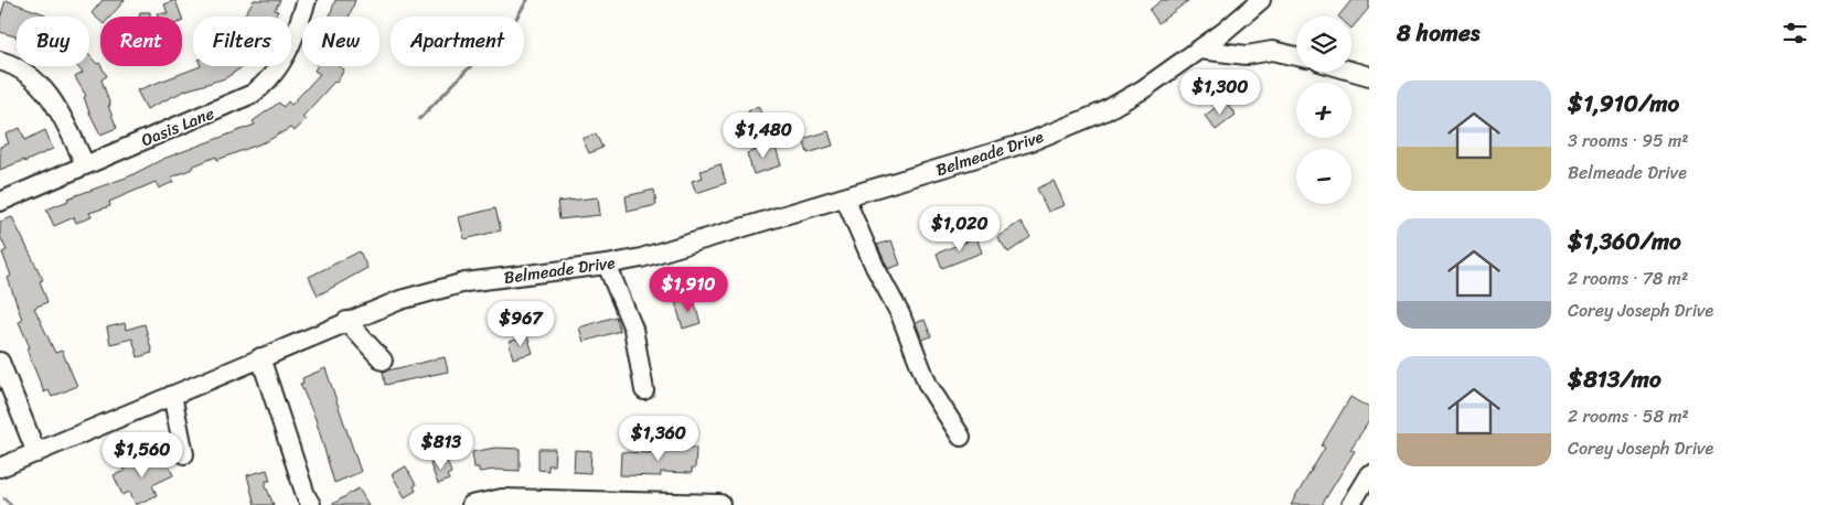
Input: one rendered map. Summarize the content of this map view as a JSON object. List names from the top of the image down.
{
  "streets": {
    "street": ["Oasis Lane", "Belmeade Drive"]
  },
  "page": {
    "heading": "8 homes",
    "map_buttons": ["+", "−"],
    "chip": [
      "Buy",
      "Rent",
      "Filters",
      "New",
      "Apartment"
    ],
    "list": [
      {
        "name": "$1,910/mo",
        "note": "3 rooms · 95 m² · Belmeade Drive"
      },
      {
        "name": "$1,360/mo",
        "note": "2 rooms · 78 m² · Corey Joseph Drive"
      },
      {
        "name": "$813/mo",
        "note": "2 rooms · 58 m² · Corey Joseph Drive"
      }
    ],
    "price": [
      "$1,300",
      "$1,480",
      "$1,020",
      "$1,910",
      "$967",
      "$1,360",
      "$813",
      "$1,560"
    ]
  }
}
